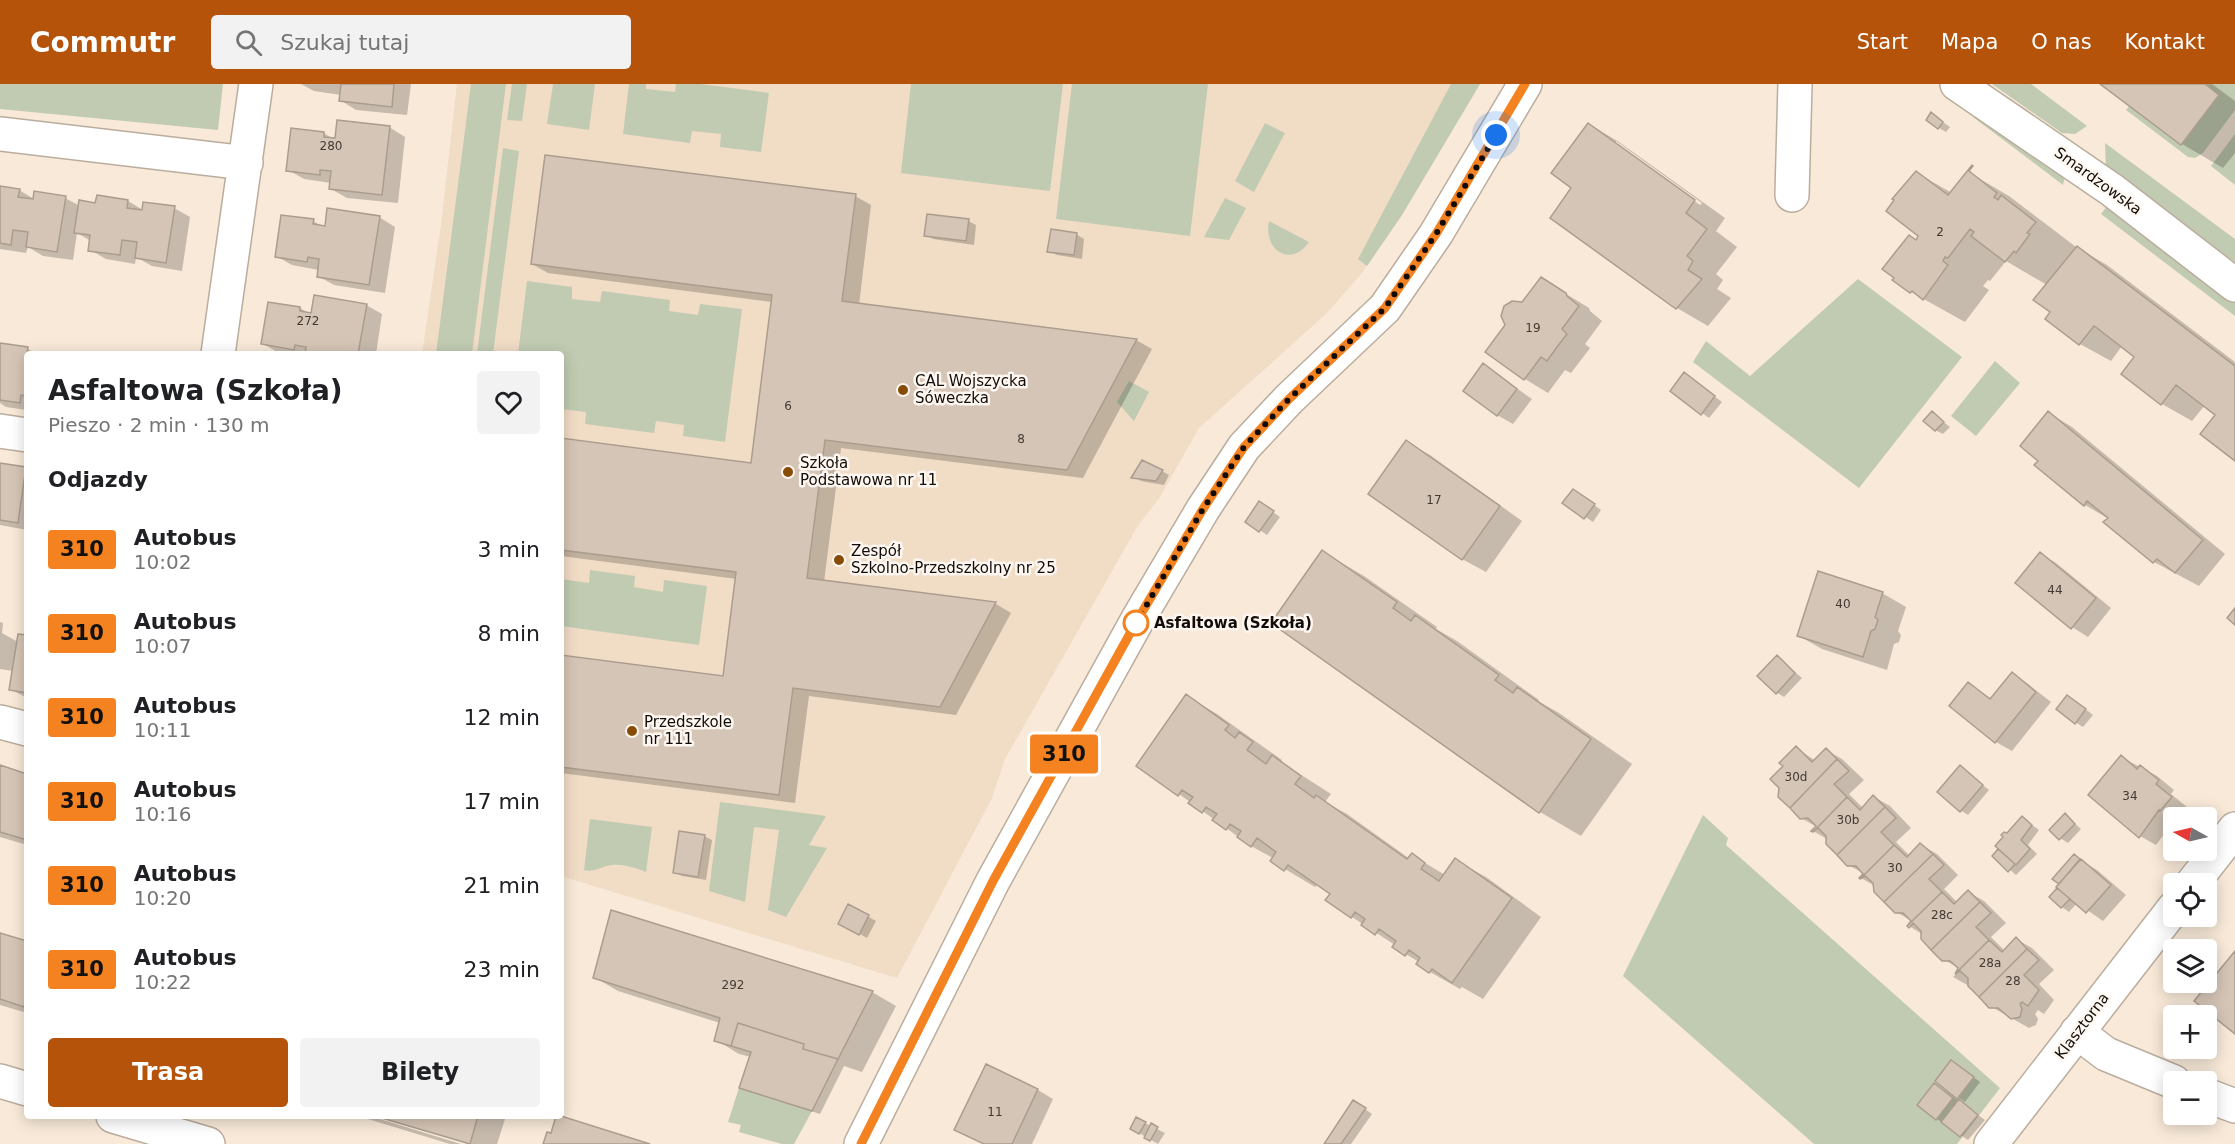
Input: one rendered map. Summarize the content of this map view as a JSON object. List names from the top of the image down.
{
  "streets": {
    "street": ["Smardzowska", "Klasztorna"]
  },
  "places": [
    "CAL Wojszycka Sóweczka",
    "Szkoła Podstawowa nr 11",
    "Zespół Szkolno-Przedszkolny nr 25",
    "Asfaltowa (Szkoła)",
    "Przedszkole nr 111"
  ],
  "lines": ["bus line 310"],
  "house_numbers": [
    "280",
    "2",
    "272",
    "19",
    "6",
    "8",
    "17",
    "44",
    "40",
    "30d",
    "34",
    "30b",
    "30",
    "28c",
    "28a",
    "28",
    "292",
    "11"
  ],
  "north": "left",
  "page": {
    "header": "Commutr",
    "search": "Szukaj tutaj",
    "nav": [
      "Start",
      "Mapa",
      "O nas",
      "Kontakt"
    ],
    "on_map": "310",
    "heading": [
      ["Asfaltowa (Szkoła)", "Pieszo · 2 min · 130 m"],
      "Odjazdy"
    ],
    "list": [
      {
        "mark": "310",
        "name": "Autobus",
        "note": "10:02",
        "value": "3 min"
      },
      {
        "mark": "310",
        "name": "Autobus",
        "note": "10:07",
        "value": "8 min"
      },
      {
        "mark": "310",
        "name": "Autobus",
        "note": "10:11",
        "value": "12 min"
      },
      {
        "mark": "310",
        "name": "Autobus",
        "note": "10:16",
        "value": "17 min"
      },
      {
        "mark": "310",
        "name": "Autobus",
        "note": "10:20",
        "value": "21 min"
      },
      {
        "mark": "310",
        "name": "Autobus",
        "note": "10:22",
        "value": "23 min"
      }
    ],
    "map_buttons": ["+", "−"],
    "buttons": ["Trasa", "Bilety"]
  }
}
